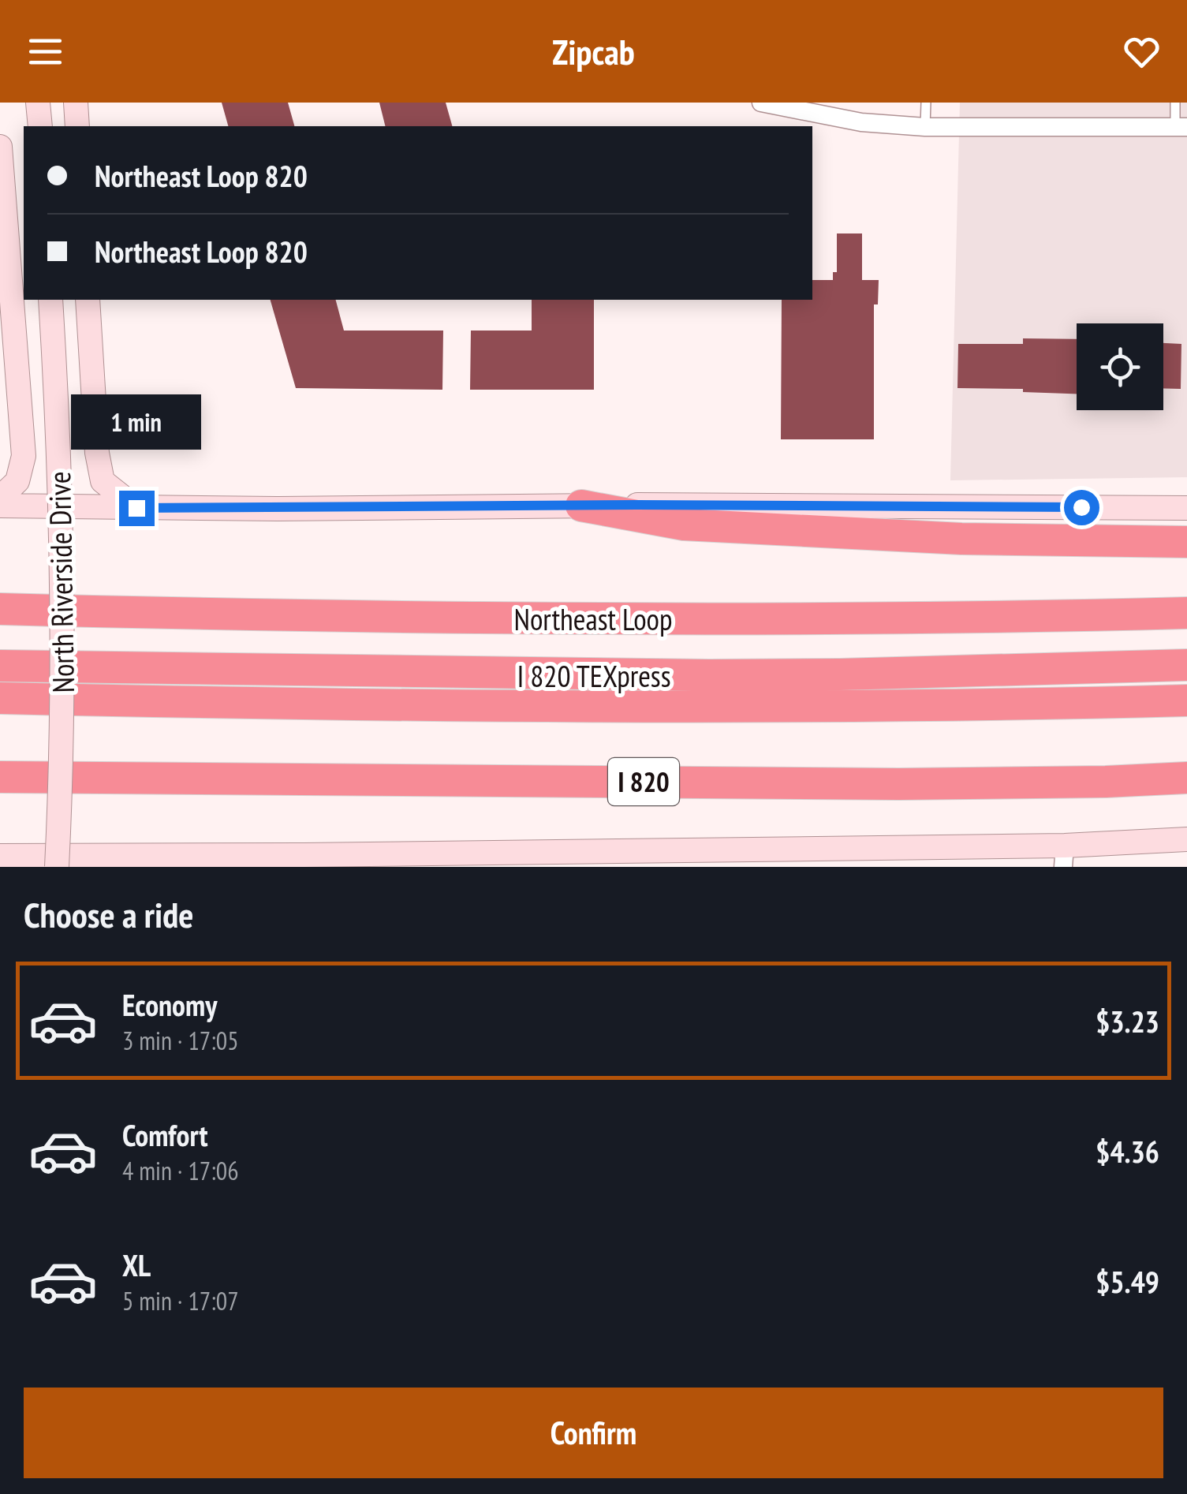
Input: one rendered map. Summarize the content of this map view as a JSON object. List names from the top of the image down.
{
  "streets": {
    "highway": ["Northeast Loop", "I 820 TEXpress", "I 820"],
    "main road": ["North Riverside Drive"]
  },
  "page": {
    "header": "Zipcab",
    "banner": ["Northeast Loop 820", "Northeast Loop 820"],
    "bubble": "1 min",
    "heading": "Choose a ride",
    "list": [
      {
        "name": "Economy",
        "note": "3 min · 17:05",
        "value": "$3.23"
      },
      {
        "name": "Comfort",
        "note": "4 min · 17:06",
        "value": "$4.36"
      },
      {
        "name": "XL",
        "note": "5 min · 17:07",
        "value": "$5.49"
      }
    ],
    "buttons": "Confirm"
  }
}
